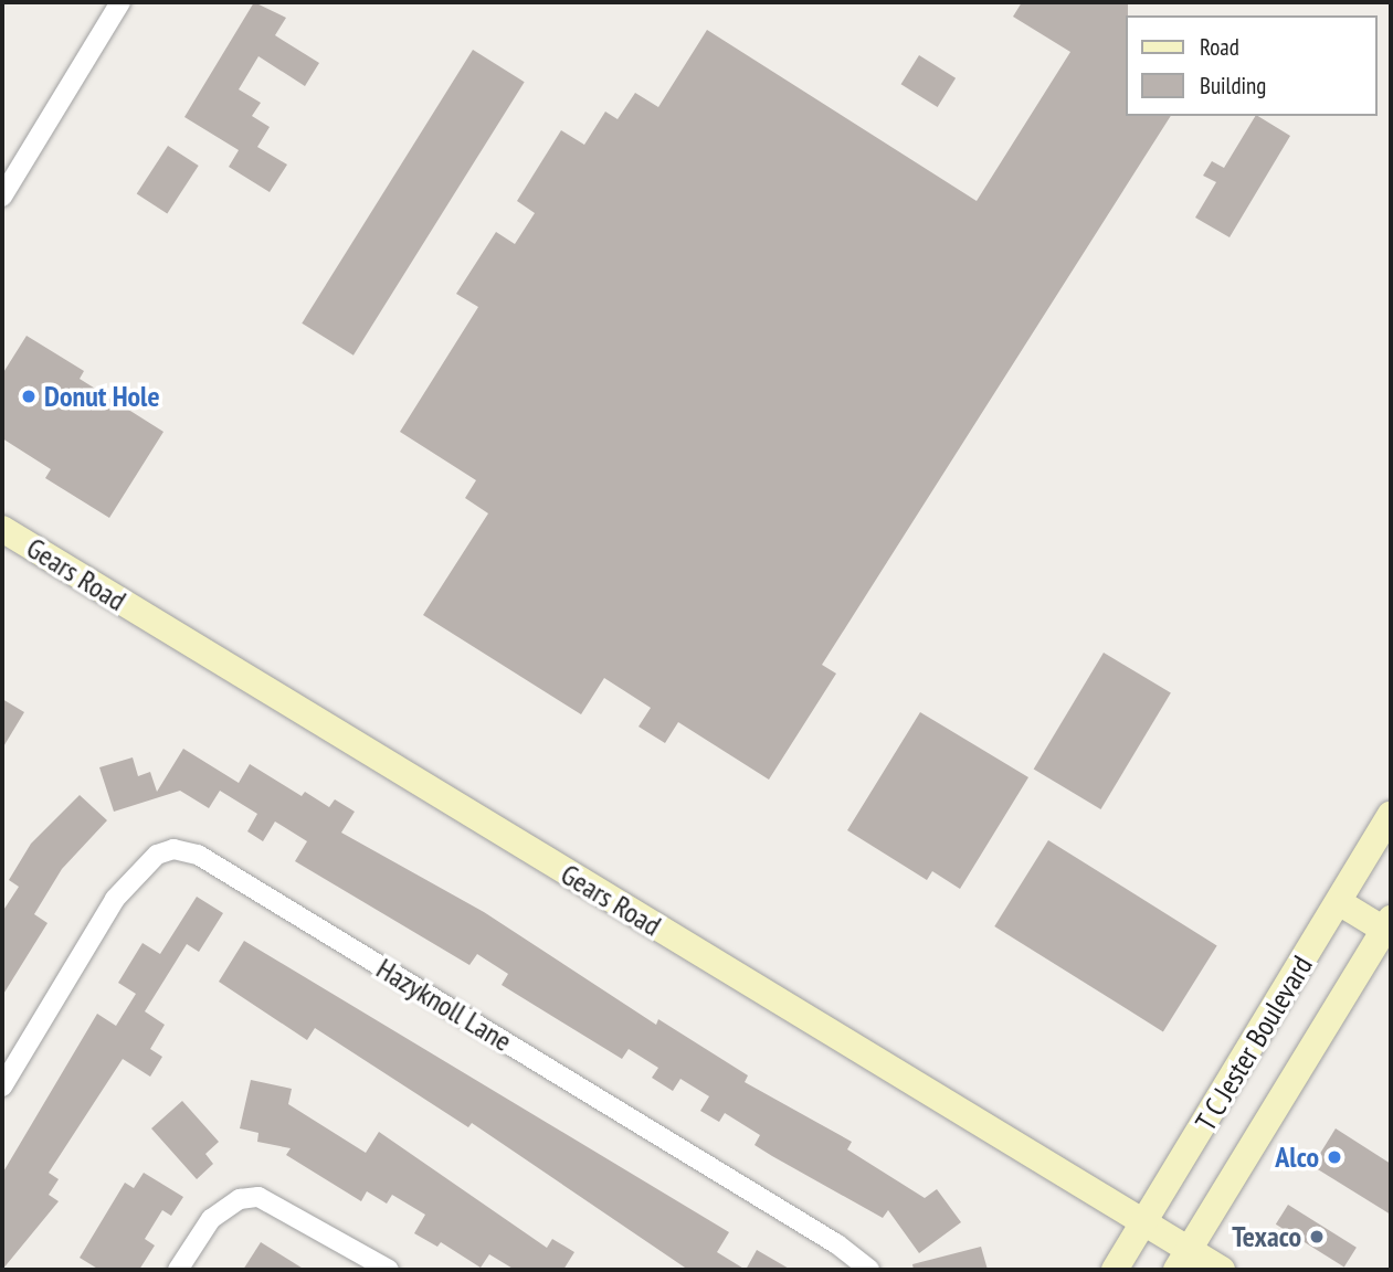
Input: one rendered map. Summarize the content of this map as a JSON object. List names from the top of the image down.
{
  "streets": {
    "main road": ["Gears Road", "T C Jester Boulevard"],
    "street": ["Hazyknoll Lane"]
  },
  "crossings": [
    ["Gears Road", "T C Jester Boulevard"]
  ],
  "places": ["Donut Hole", "Alco", "Texaco"],
  "legend": ["Road", "Building"]
}
